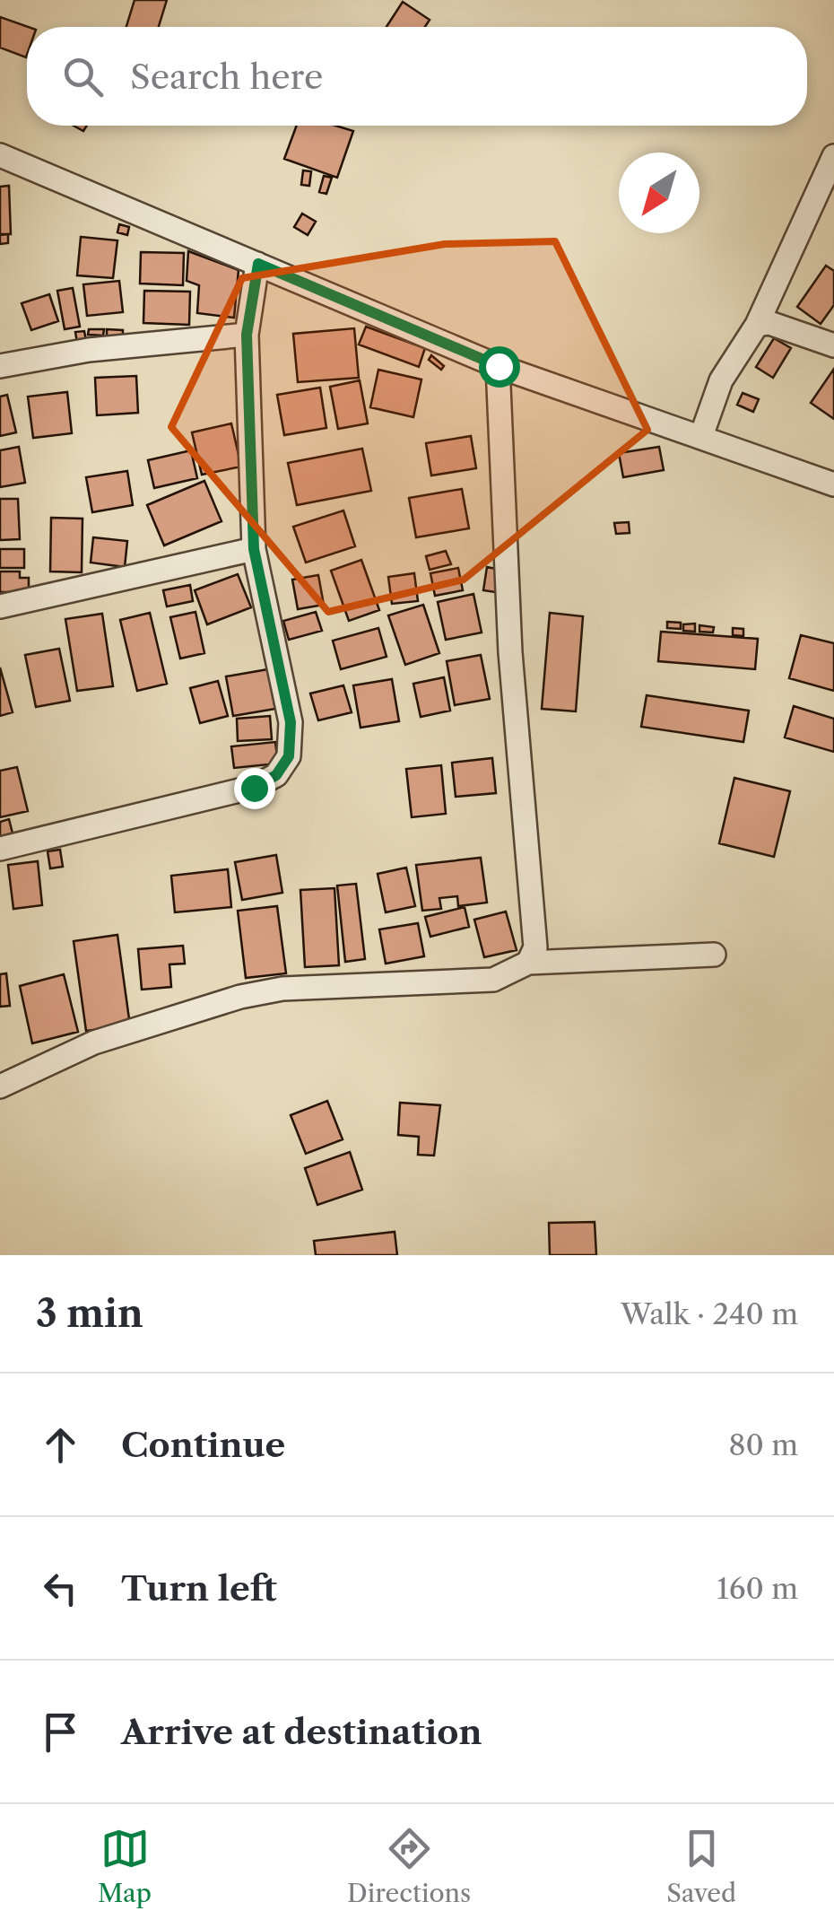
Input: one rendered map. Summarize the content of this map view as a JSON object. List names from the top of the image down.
{
  "north": "bottom left",
  "page": {
    "search": "Search here",
    "heading": ["3 min", "Walk · 240 m"],
    "list": [
      ["Continue", "80 m"],
      ["Turn left", "160 m"],
      "Arrive at destination"
    ],
    "nav": ["Map", "Directions", "Saved"]
  }
}
